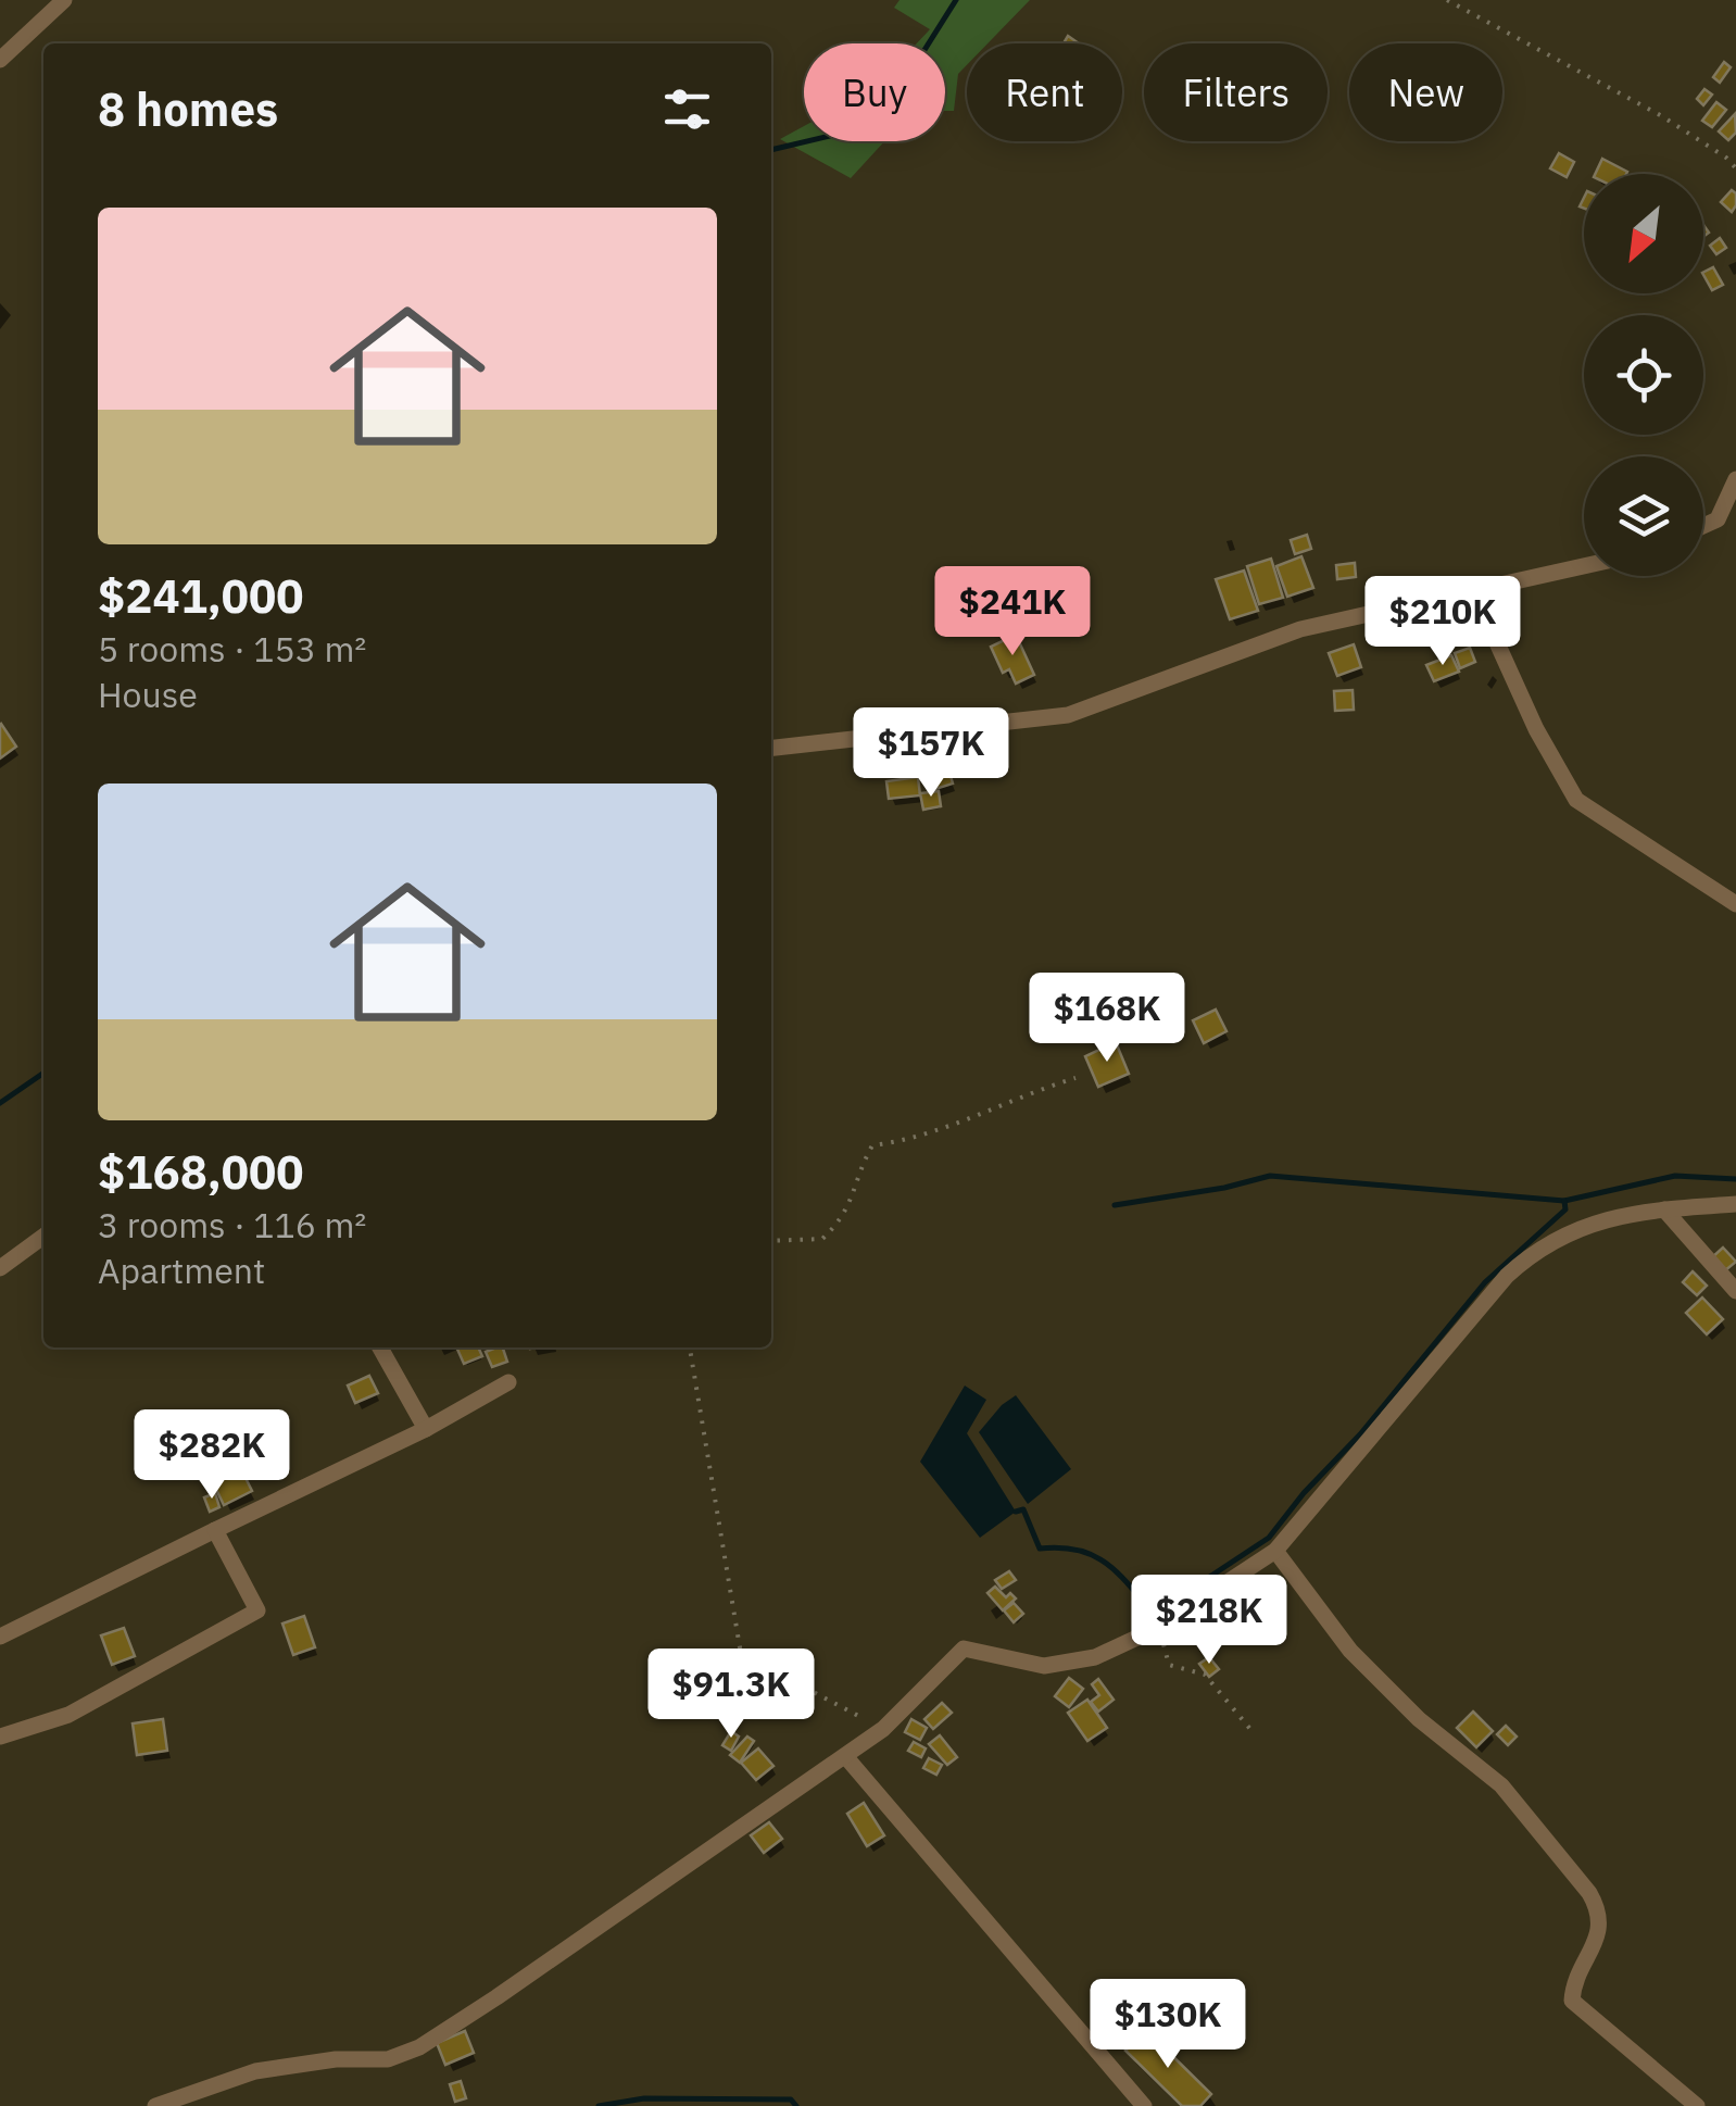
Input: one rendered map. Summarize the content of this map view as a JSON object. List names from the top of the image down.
{
  "north": "bottom left",
  "page": {
    "chip": [
      "Buy",
      "Rent",
      "Filters",
      "New"
    ],
    "heading": "8 homes",
    "list": [
      {
        "name": "$241,000",
        "note": "5 rooms · 153 m² · House"
      },
      {
        "name": "$168,000",
        "note": "3 rooms · 116 m² · Apartment"
      }
    ],
    "price": [
      "$241K",
      "$210K",
      "$157K",
      "$168K",
      "$282K",
      "$218K",
      "$91.3K",
      "$130K"
    ]
  }
}
